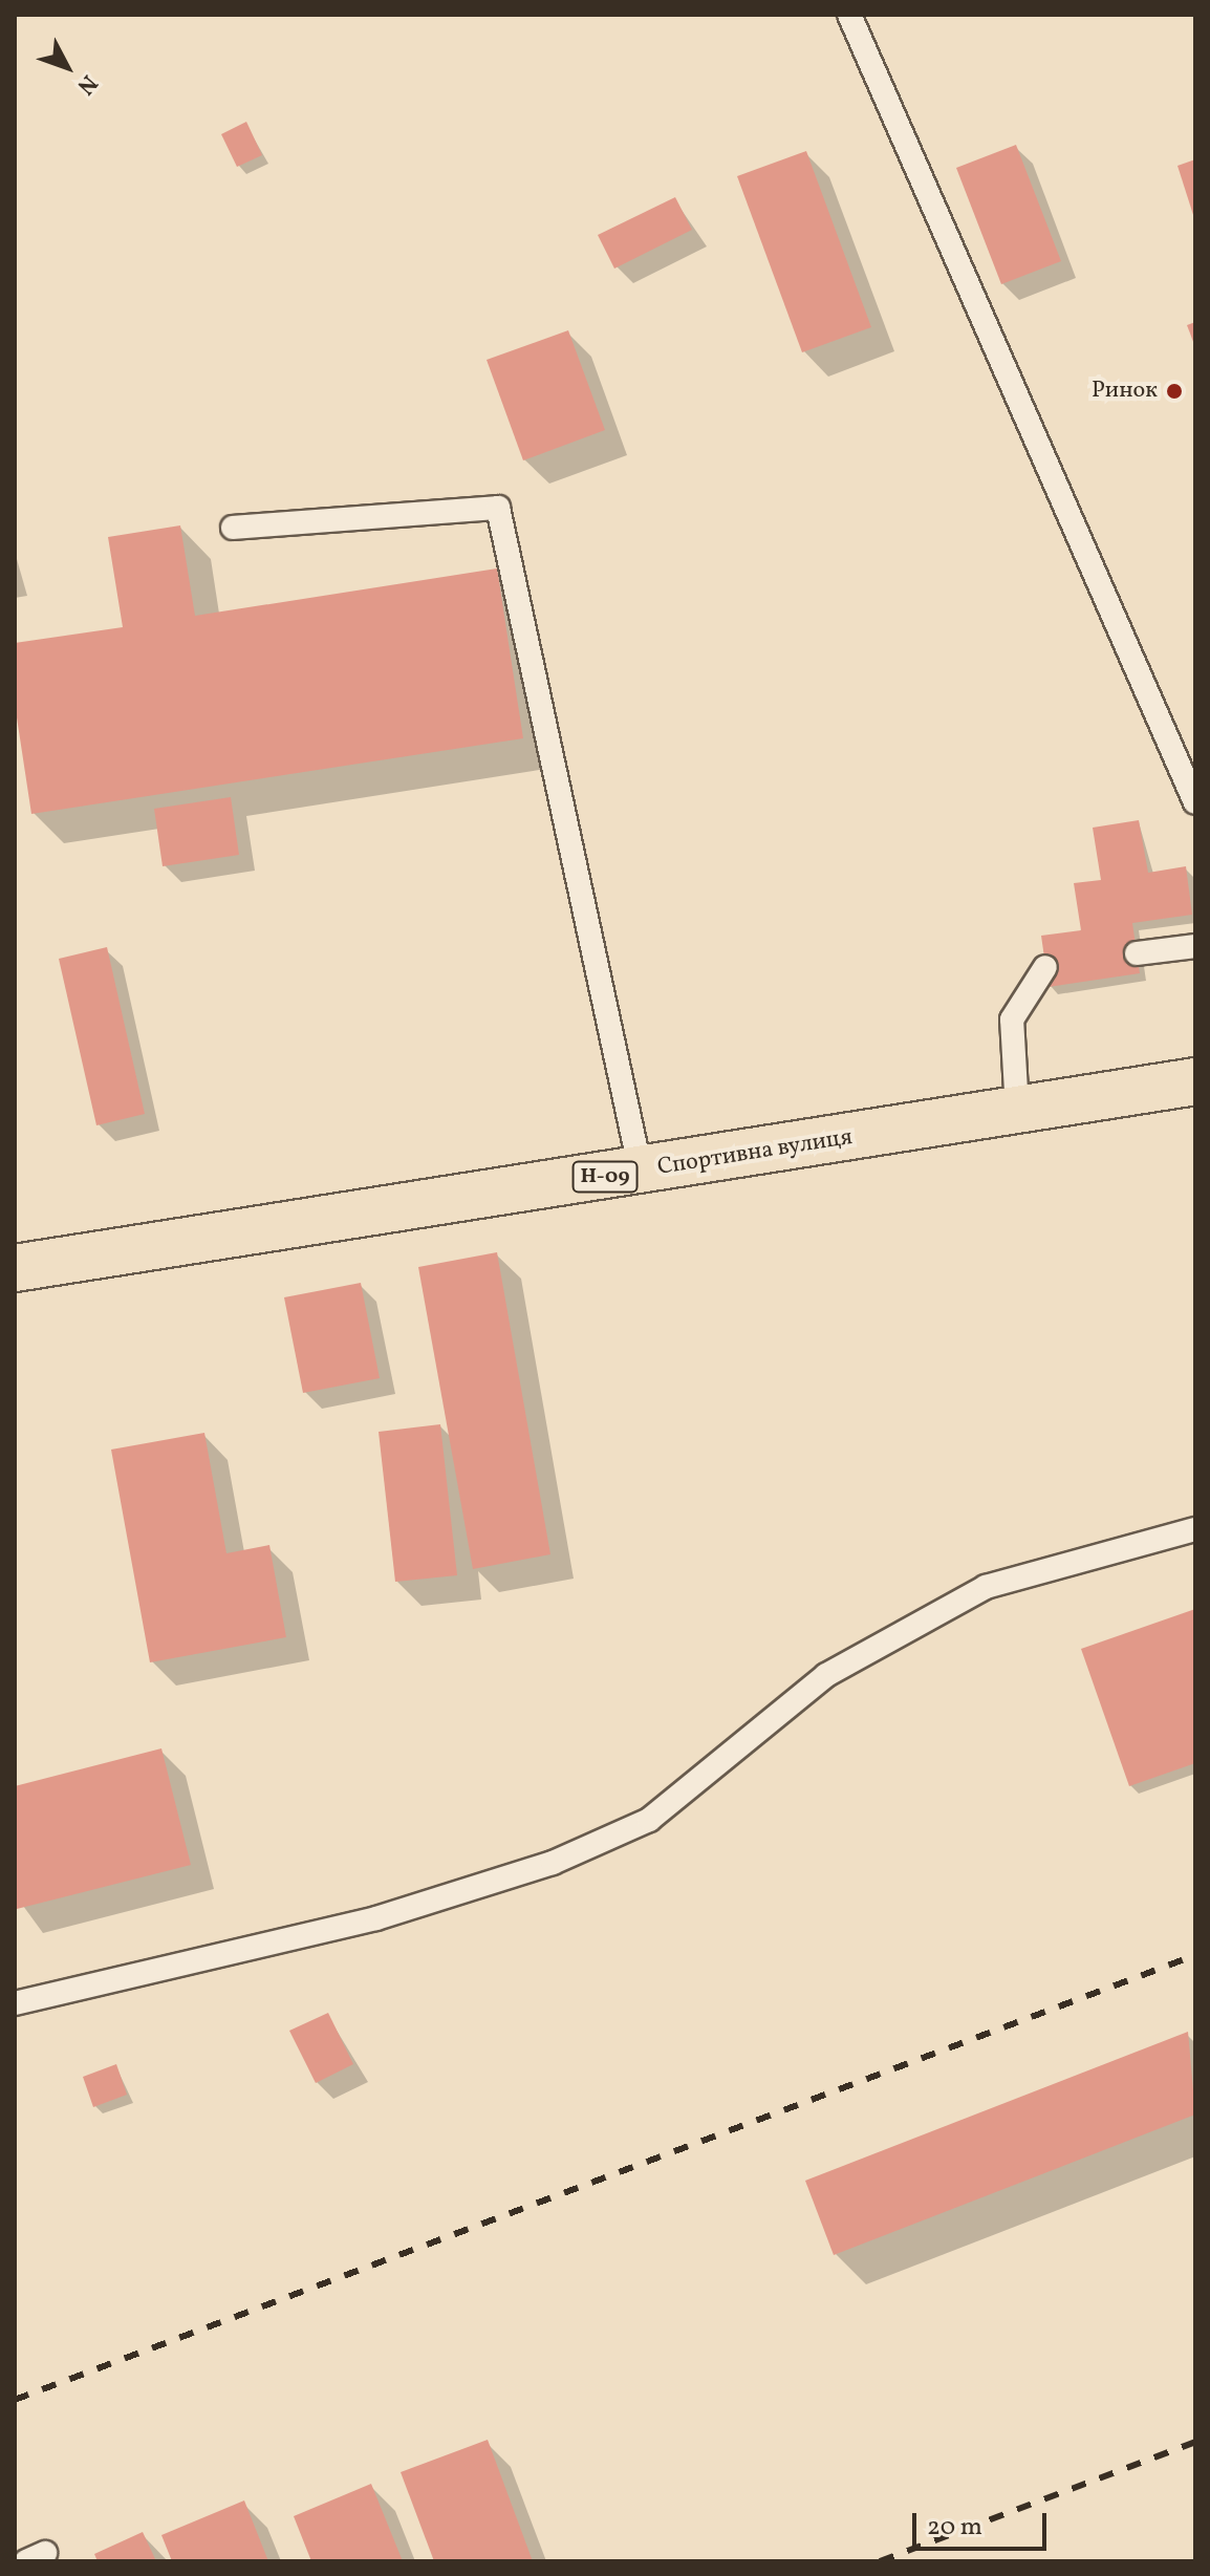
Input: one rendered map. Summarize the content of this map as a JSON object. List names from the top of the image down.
{
  "streets": {
    "main road": ["Спортивна вулиця", "Н-09"]
  },
  "places": ["Ринок"],
  "scale_bar": "20 m",
  "north": "bottom right"
}
